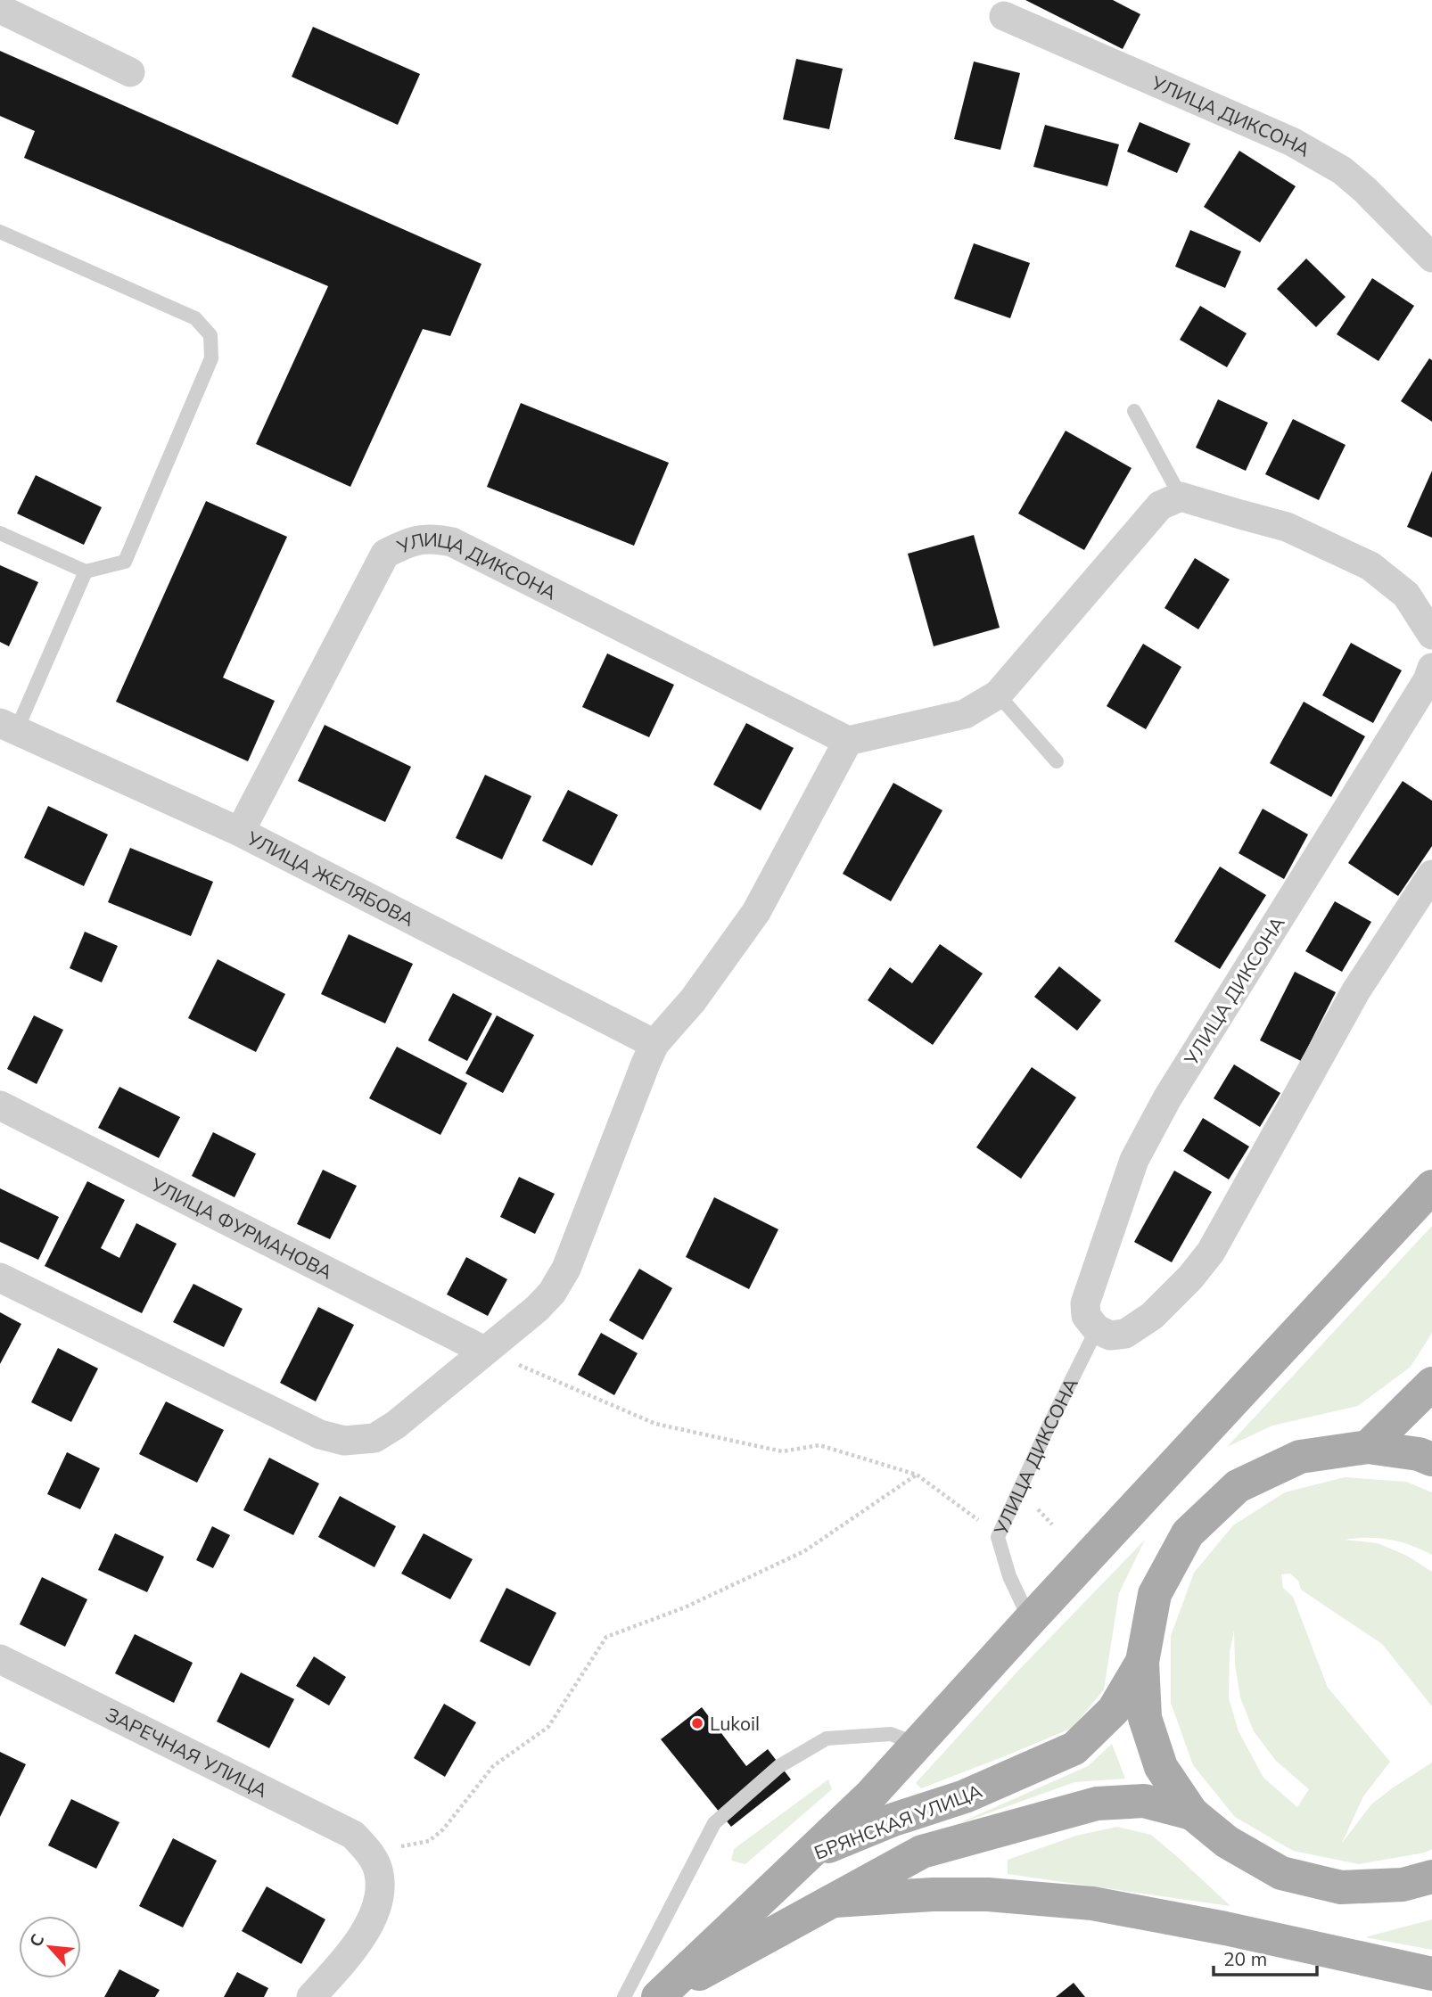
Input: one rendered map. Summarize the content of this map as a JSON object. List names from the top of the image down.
{
  "streets": {
    "main road": ["БРЯНСКАЯ УЛИЦА"],
    "street": [
      "УЛИЦА ДИКСОНА",
      "УЛИЦА ЖЕЛЯБОВА",
      "УЛИЦА ФУРМАНОВА",
      "ЗАРЕЧНАЯ УЛИЦА"
    ]
  },
  "crossings": [
    ["УЛИЦА ДИКСОНА", "УЛИЦА ЖЕЛЯБОВА"]
  ],
  "places": ["Lukoil"],
  "scale_bar": "20 m",
  "north": "top left"
}
